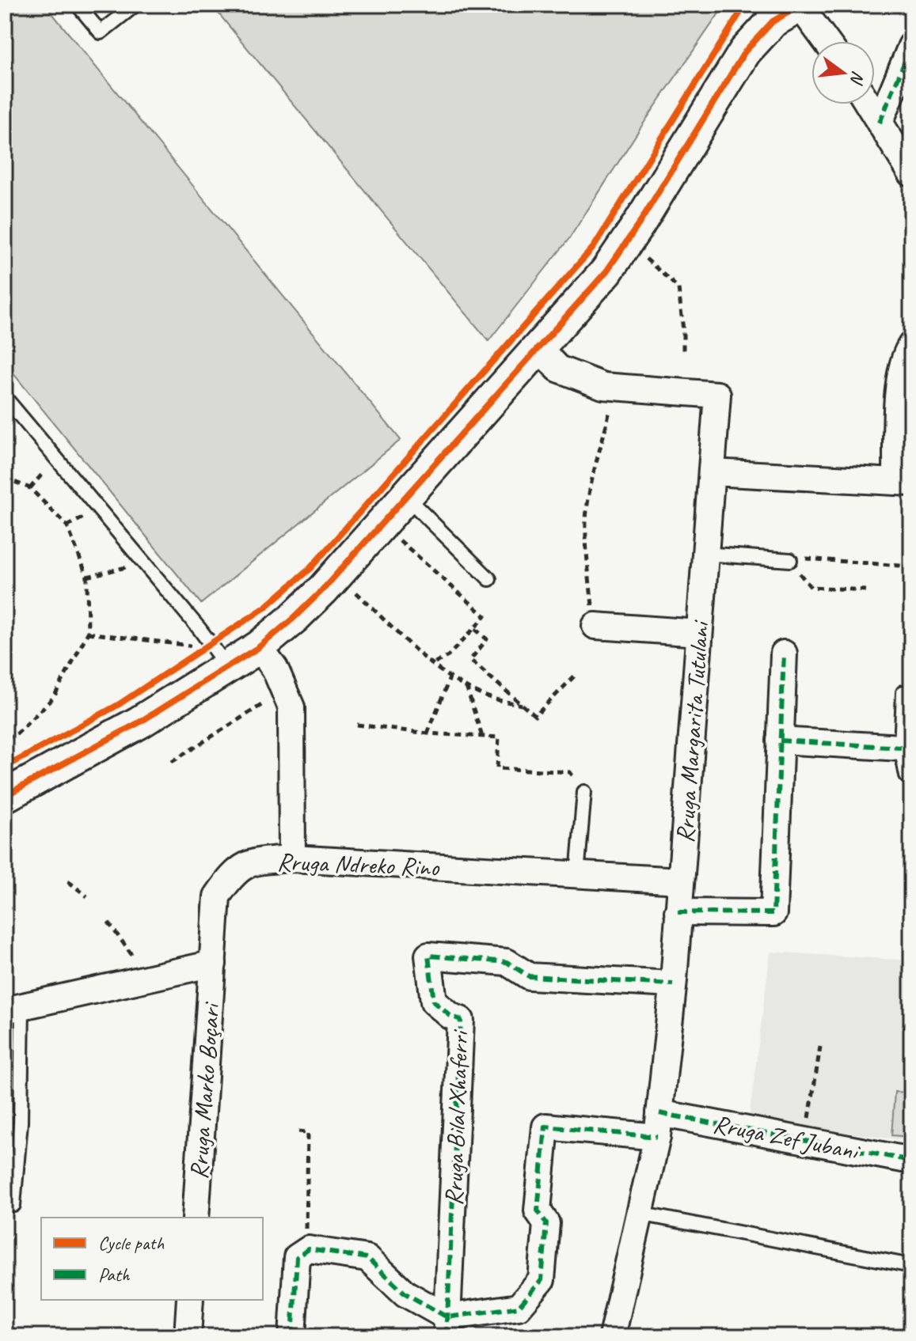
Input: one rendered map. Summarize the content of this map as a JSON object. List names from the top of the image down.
{
  "streets": {
    "street": [
      "Rruga Margarita Tutulani",
      "Rruga Ndreko Rino",
      "Rruga Marko Boçari",
      "Rruga Bilal Xhaferri",
      "Rruga Zef Jubani"
    ]
  },
  "crossings": [
    ["Rruga Margarita Tutulani", "Rruga Ndreko Rino"],
    ["Rruga Margarita Tutulani", "Rruga Bilal Xhaferri"],
    ["Rruga Margarita Tutulani", "Rruga Zef Jubani"],
    ["Rruga Ndreko Rino", "Rruga Marko Boçari"],
    ["Rruga Bilal Xhaferri", "Rruga Zef Jubani"]
  ],
  "legend": ["Cycle path", "Path"],
  "north": "right"
}
